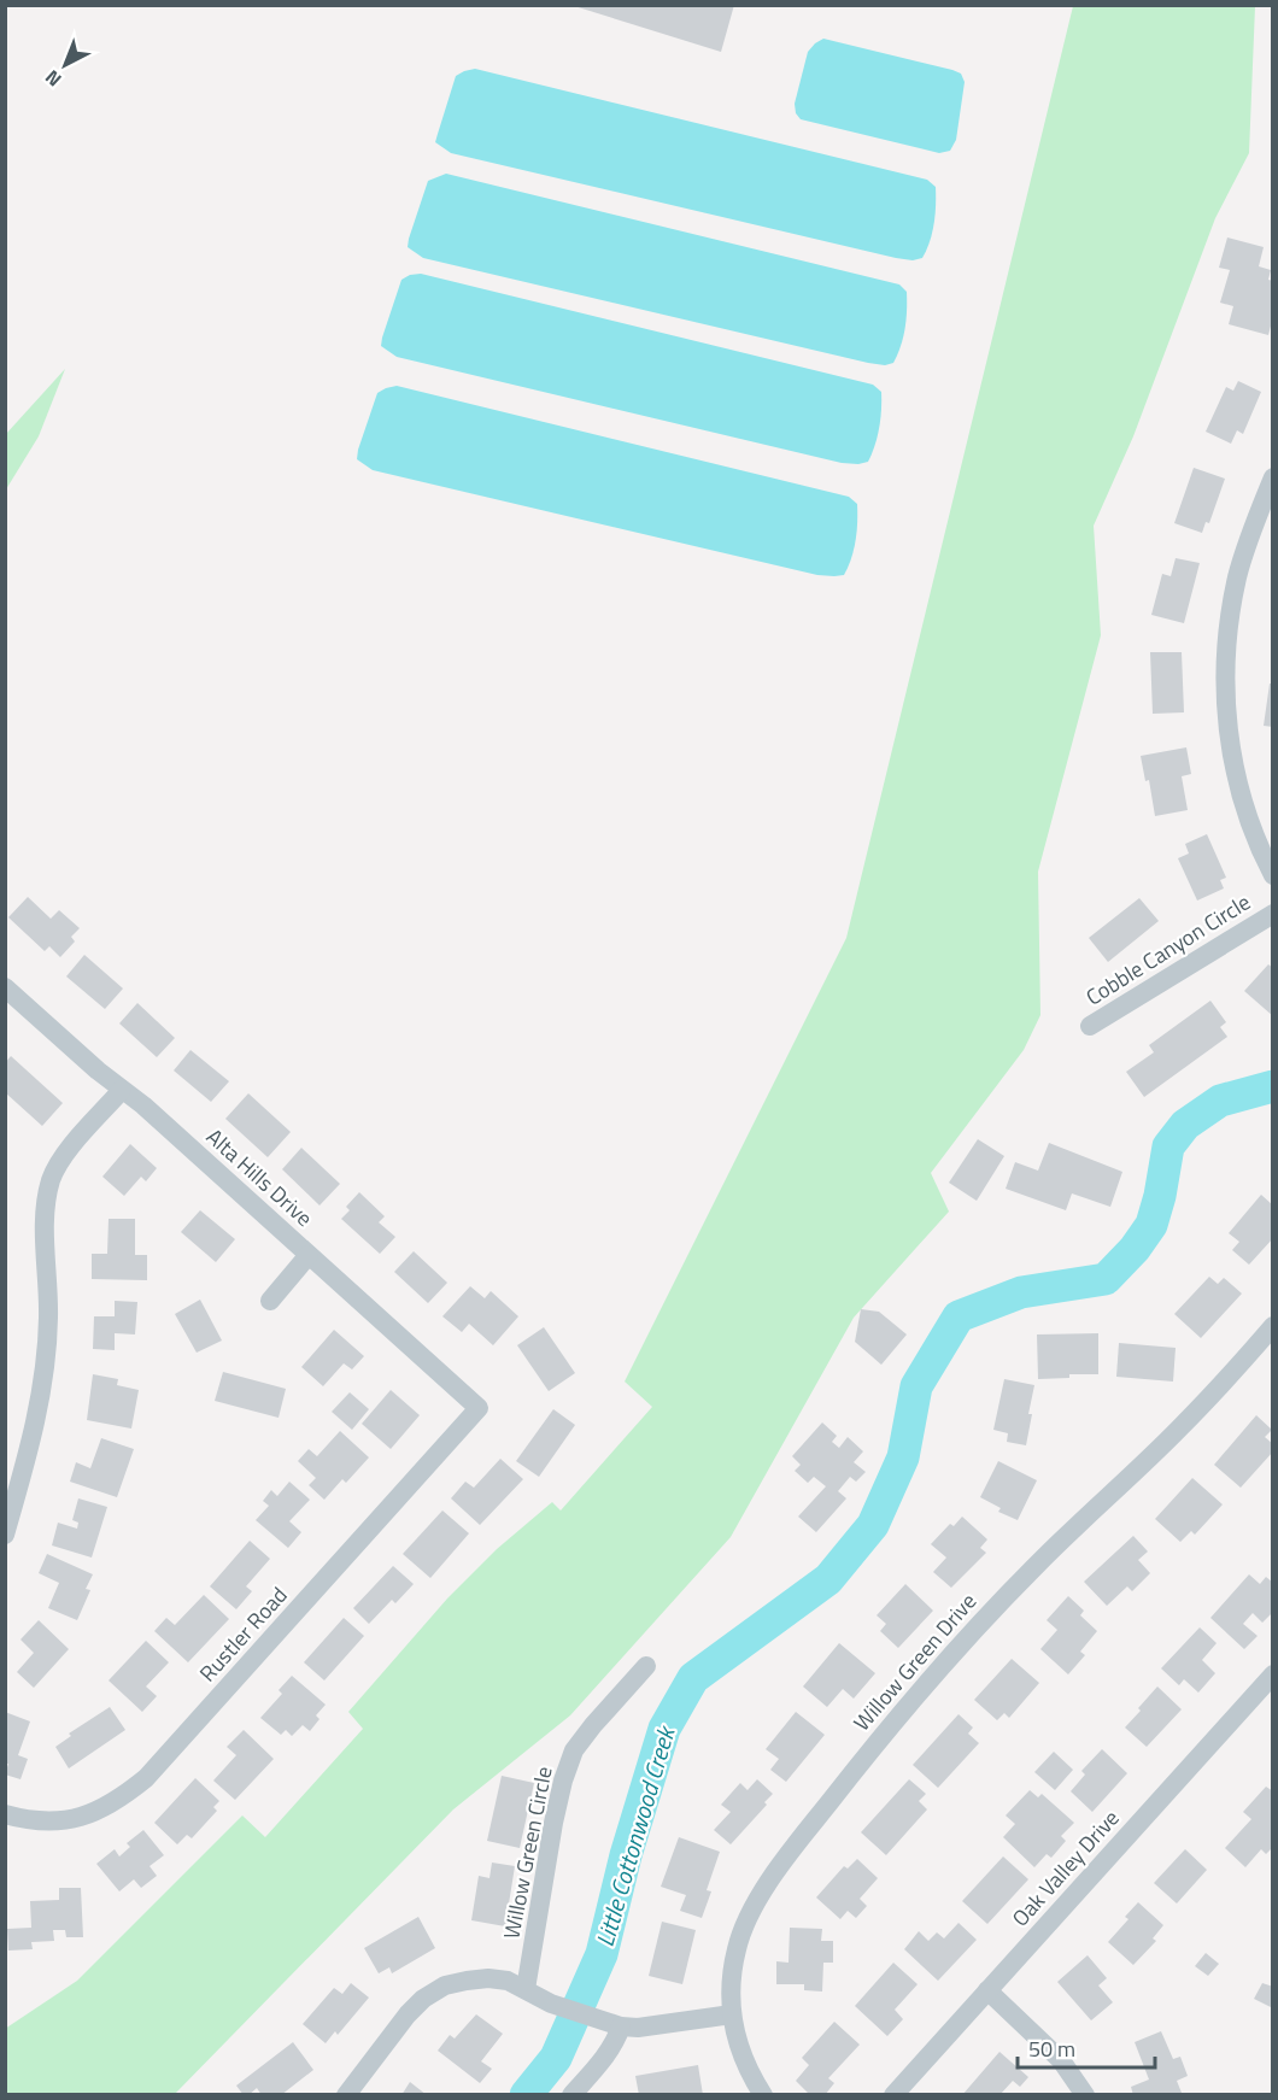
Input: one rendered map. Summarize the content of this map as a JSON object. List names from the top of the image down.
{
  "streets": {
    "street": [
      "Cobble Canyon Circle",
      "Alta Hills Drive",
      "Rustler Road",
      "Willow Green Drive",
      "Willow Green Circle",
      "Oak Valley Drive"
    ]
  },
  "crossings": [
    ["Alta Hills Drive", "Rustler Road"]
  ],
  "water": ["Little Cottonwood Creek"],
  "scale_bar": "50 m",
  "north": "bottom left"
}
